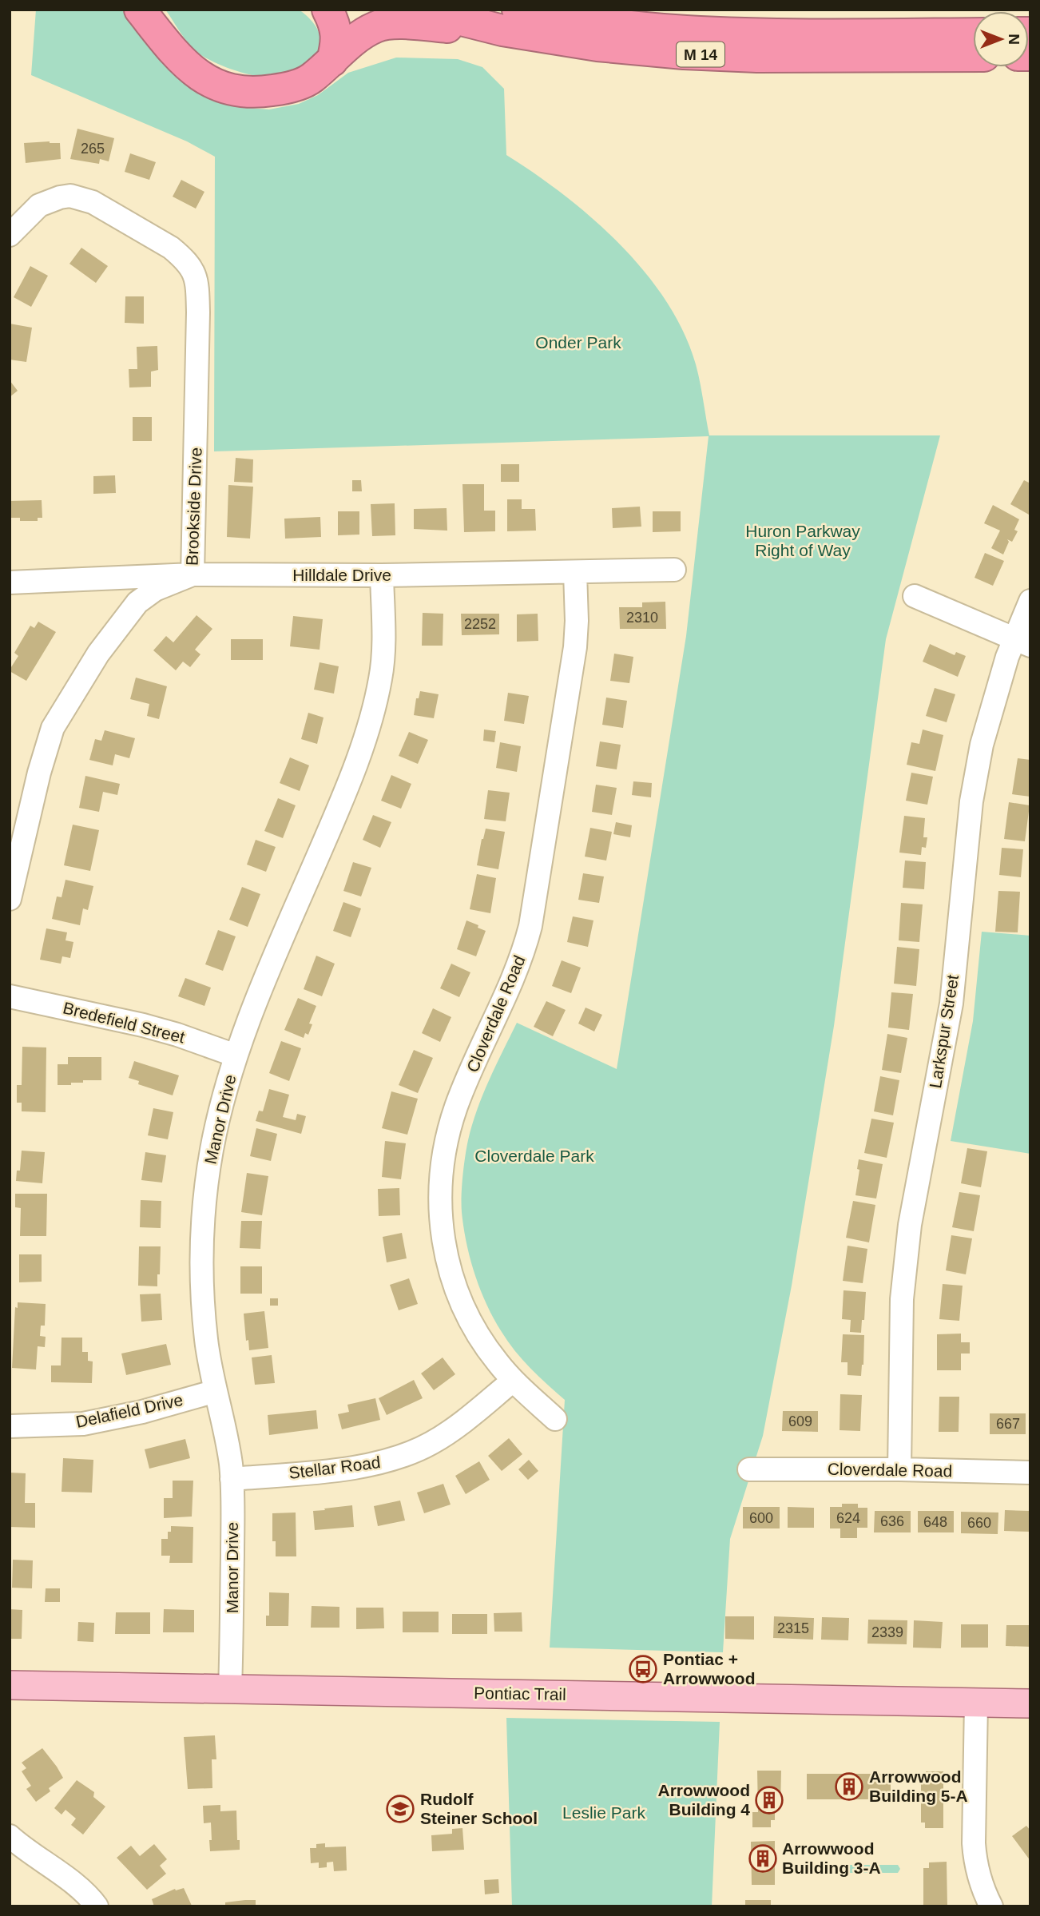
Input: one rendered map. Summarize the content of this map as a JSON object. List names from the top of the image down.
{
  "streets": {
    "highway": ["M 14"],
    "main road": ["Pontiac Trail"],
    "street": [
      "Brookside Drive",
      "Hilldale Drive",
      "Cloverdale Road",
      "Bredefield Street",
      "Larkspur Street",
      "Manor Drive",
      "Delafield Drive",
      "Stellar Road"
    ]
  },
  "crossings": [
    ["Brookside Drive", "Hilldale Drive"],
    ["Hilldale Drive", "Cloverdale Road"],
    ["Hilldale Drive", "Manor Drive"],
    ["Cloverdale Road", "Larkspur Street"],
    ["Cloverdale Road", "Stellar Road"],
    ["Bredefield Street", "Manor Drive"],
    ["Manor Drive", "Delafield Drive"],
    ["Manor Drive", "Stellar Road"],
    ["Manor Drive", "Pontiac Trail"]
  ],
  "parks": [
    "Onder Park",
    "Huron Parkway Right of Way",
    "Cloverdale Park",
    "Leslie Park"
  ],
  "places": {
    "bus stop": ["Pontiac + Arrowwood"],
    "building": ["Arrowwood Building 5-A", "Arrowwood Building 4", "Arrowwood Building 3-A"],
    "school or university": ["Rudolf Steiner School"]
  },
  "house_numbers": [
    "265",
    "2310",
    "2252",
    "609",
    "667",
    "600",
    "624",
    "636",
    "648",
    "660",
    "2315",
    "2339"
  ],
  "north": "right"
}
